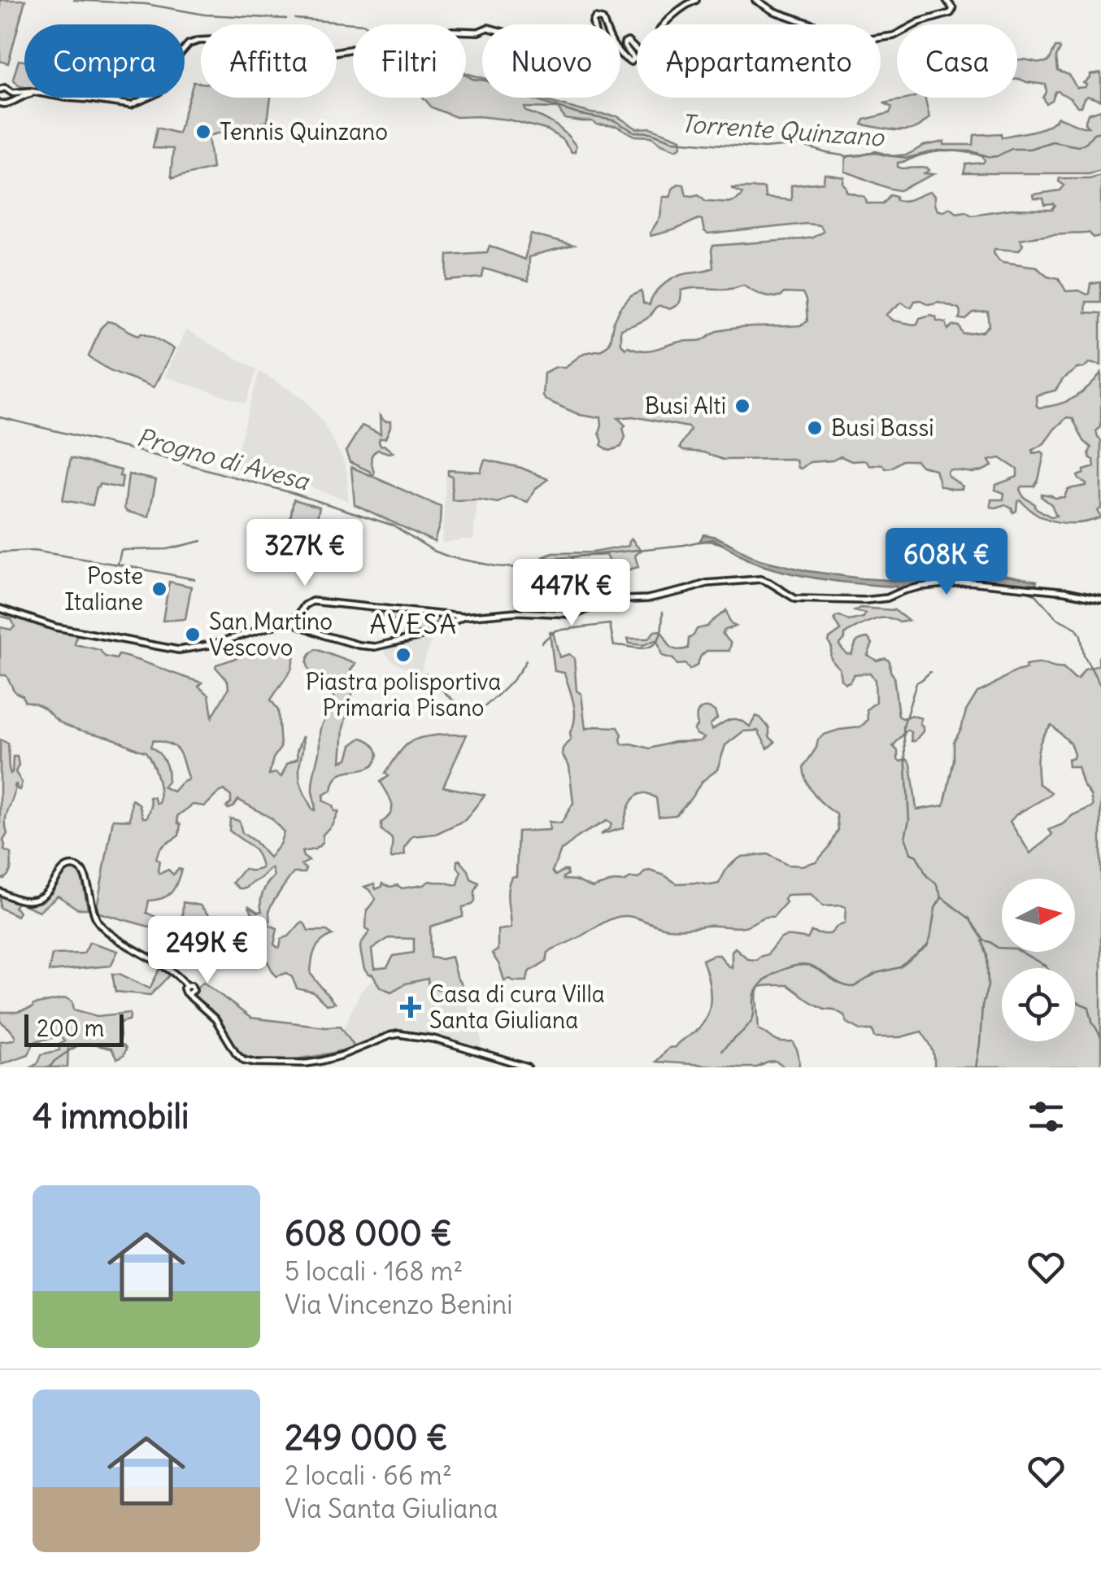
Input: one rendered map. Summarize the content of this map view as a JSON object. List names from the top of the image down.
{
  "districts": ["AVESA"],
  "water": ["Torrente Quinzano", "Progno di Avesa"],
  "places": {
    "other": [
      "Tennis Quinzano",
      "Busi Alti",
      "Busi Bassi",
      "Poste Italiane",
      "San Martino Vescovo",
      "Piastra polisportiva Primaria Pisano"
    ],
    "health": ["Casa di cura Villa Santa Giuliana"]
  },
  "scale_bar": "200 m",
  "north": "right",
  "page": {
    "chip": [
      "Compra",
      "Affitta",
      "Filtri",
      "Nuovo",
      "Appartamento",
      "Casa"
    ],
    "price": [
      "327K €",
      "608K €",
      "447K €",
      "249K €"
    ],
    "scale": "200 m",
    "heading": "4 immobili",
    "list": [
      {
        "name": "608 000 €",
        "note": "5 locali · 168 m² · Via Vincenzo Benini"
      },
      {
        "name": "249 000 €",
        "note": "2 locali · 66 m² · Via Santa Giuliana"
      }
    ]
  }
}
